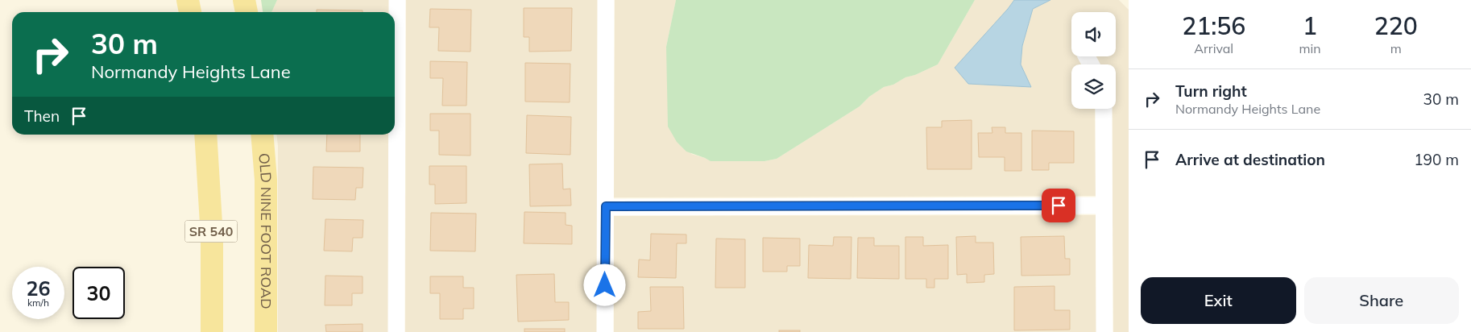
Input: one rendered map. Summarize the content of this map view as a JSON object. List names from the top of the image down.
{
  "streets": {
    "main road": ["SR 540", "OLD NINE FOOT ROAD"]
  },
  "page": {
    "eta": [
      "21:56",
      "Arrival",
      "1",
      "min",
      "220",
      "m"
    ],
    "turn": ["30 m", "Normandy Heights Lane"],
    "list": [
      {
        "name": "Turn right",
        "note": "Normandy Heights Lane",
        "value": "30 m"
      },
      {
        "name": "Arrive at destination",
        "value": "190 m"
      }
    ],
    "then": "Then",
    "speed": "26 km/h",
    "limit": "30",
    "buttons": ["Exit", "Share"]
  }
}
